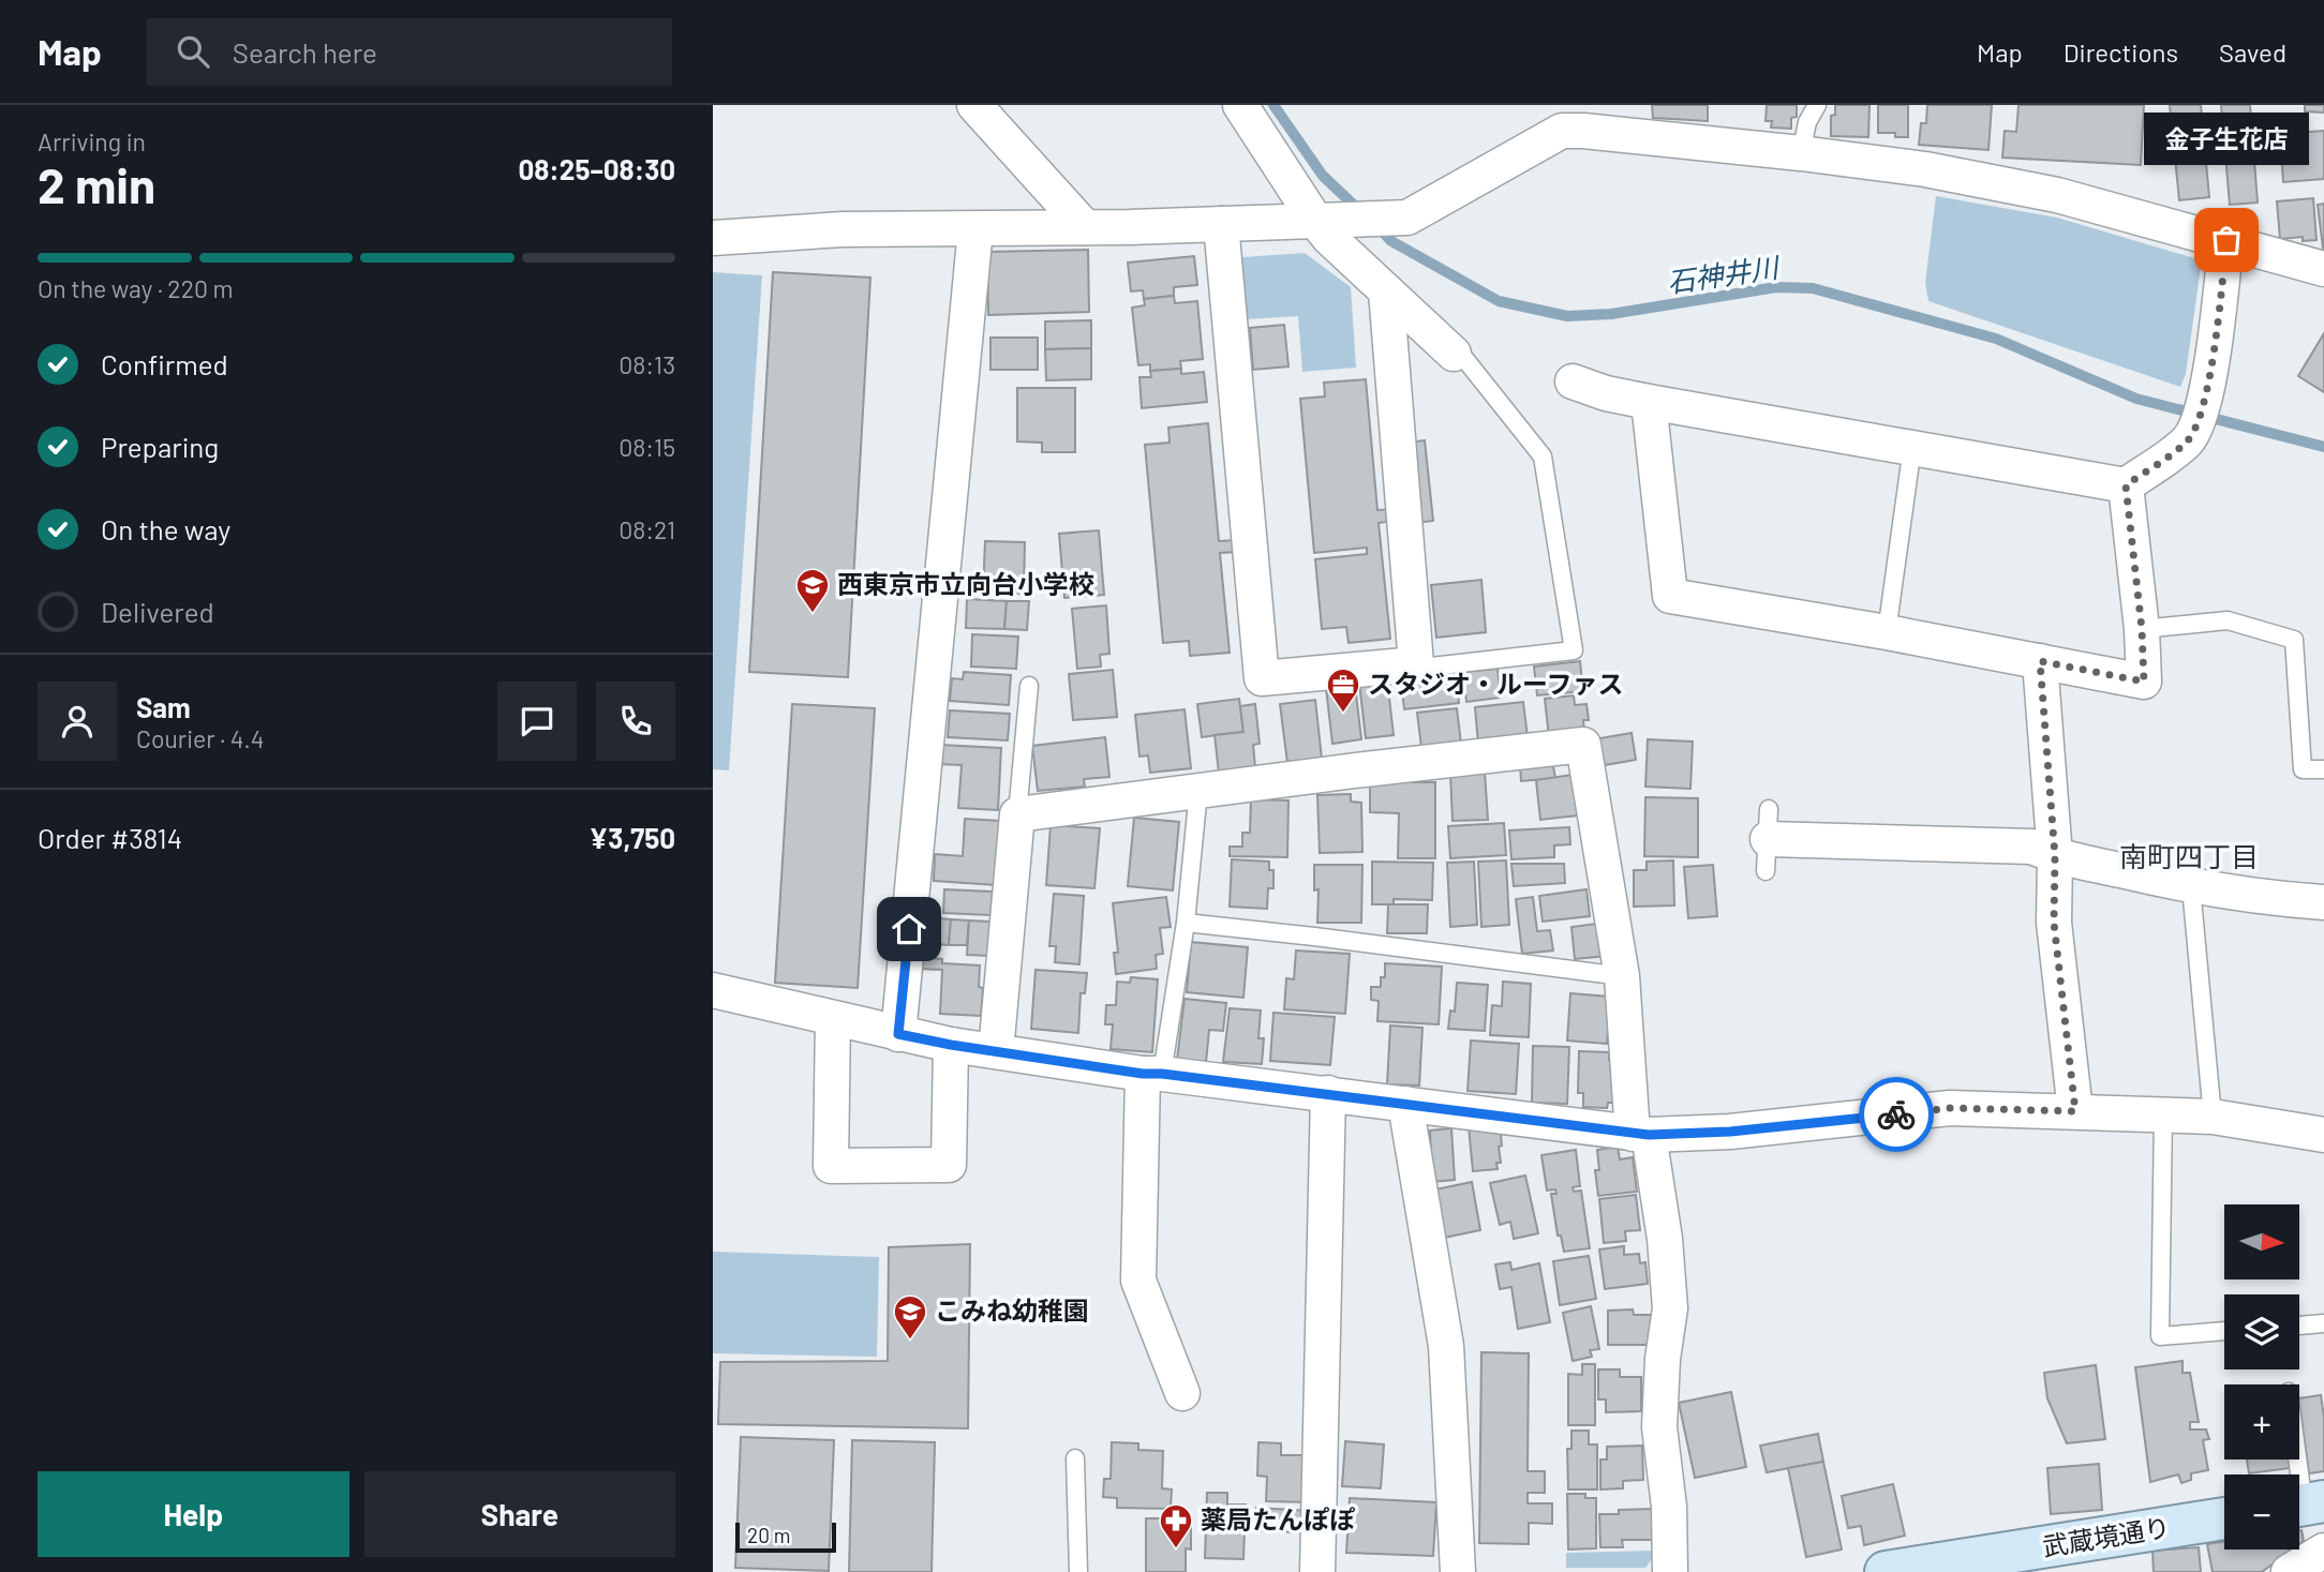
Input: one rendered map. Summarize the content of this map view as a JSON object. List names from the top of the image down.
{
  "streets": {
    "main road": ["武蔵境通り"]
  },
  "districts": ["南町四丁目"],
  "water": ["石神井川"],
  "places": {
    "other": ["金子生花店"],
    "school or university": ["西東京市立向台小学校", "こみね幼稚園"],
    "office": ["スタジオ・ルーファス"],
    "pharmacy": ["薬局たんぽぽ"]
  },
  "scale_bar": "20 m",
  "north": "right",
  "page": {
    "header": "Map",
    "search": "Search here",
    "nav": ["Map", "Directions", "Saved"],
    "heading": ["2 min", "Arriving in", "08:25–08:30"],
    "panel": [
      "Sam",
      "Courier · 4.4",
      "Order #3814",
      "¥3,750"
    ],
    "bubble": "金子生花店",
    "bar": "On the way · 220 m",
    "list": [
      ["Confirmed", "08:13"],
      ["Preparing", "08:15"],
      ["On the way", "08:21"],
      "Delivered"
    ],
    "map_buttons": ["+", "−"],
    "buttons": ["Help", "Share"],
    "scale": "20 m"
  }
}
